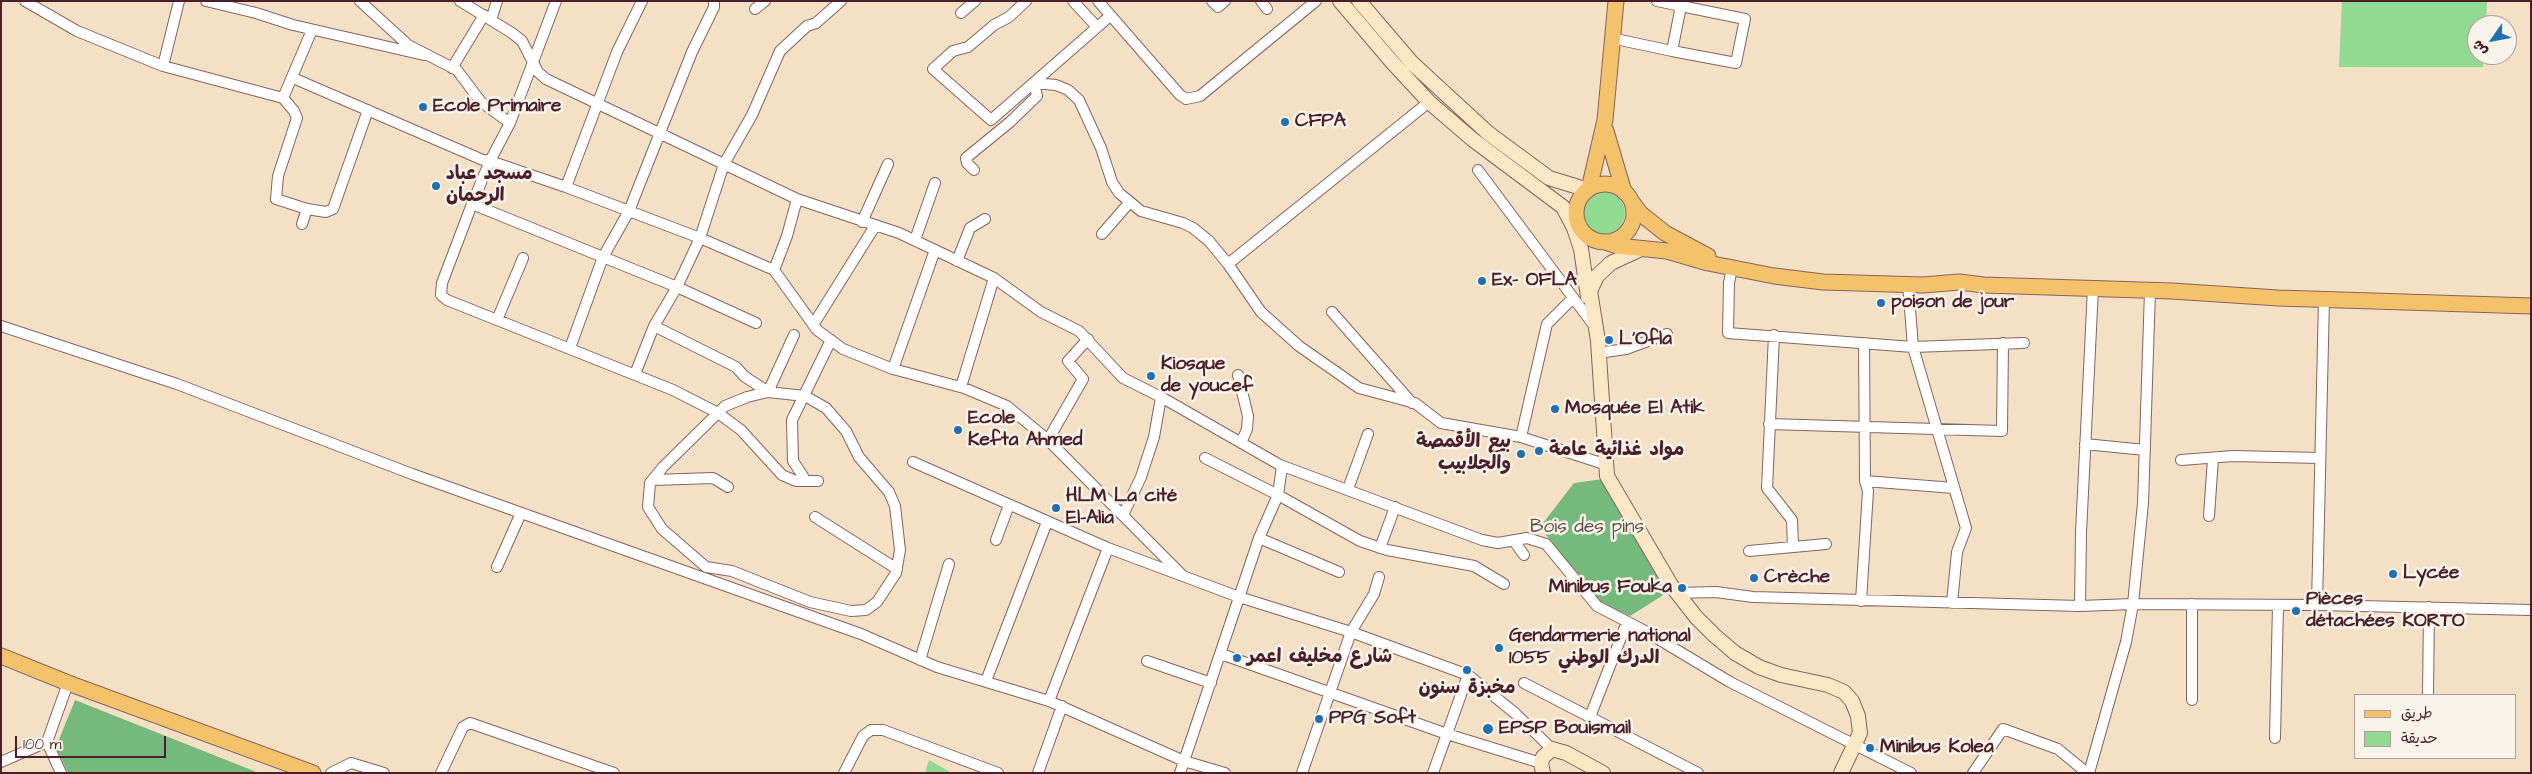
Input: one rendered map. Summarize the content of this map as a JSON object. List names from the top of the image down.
{
  "parks": ["Bois des pins"],
  "places": [
    "Ecole Primaire",
    "CFPA",
    "مسجد عباد الرحمان",
    "Ex- OFLA",
    "poison de jour",
    "L'Ofla",
    "Kiosque de youcef",
    "Mosquée El Atik",
    "Ecole Kefta Ahmed",
    "مواد غذائية عامة",
    "بيع الأقمصة والجلابيب",
    "HLM La cité El-Alia",
    "Lycée",
    "Crèche",
    "Minibus Fouka",
    "Pièces détachées KORTO",
    "Gendarmerie national 1055 الدرك الوطني",
    "شارع مخليف اعمر",
    "مخبزة سنون",
    "PPG Soft",
    "EPSP Bouismail",
    "Minibus Kolea"
  ],
  "legend": ["طريق", "حديقة"],
  "scale_bar": "100 m",
  "north": "bottom left"
}
